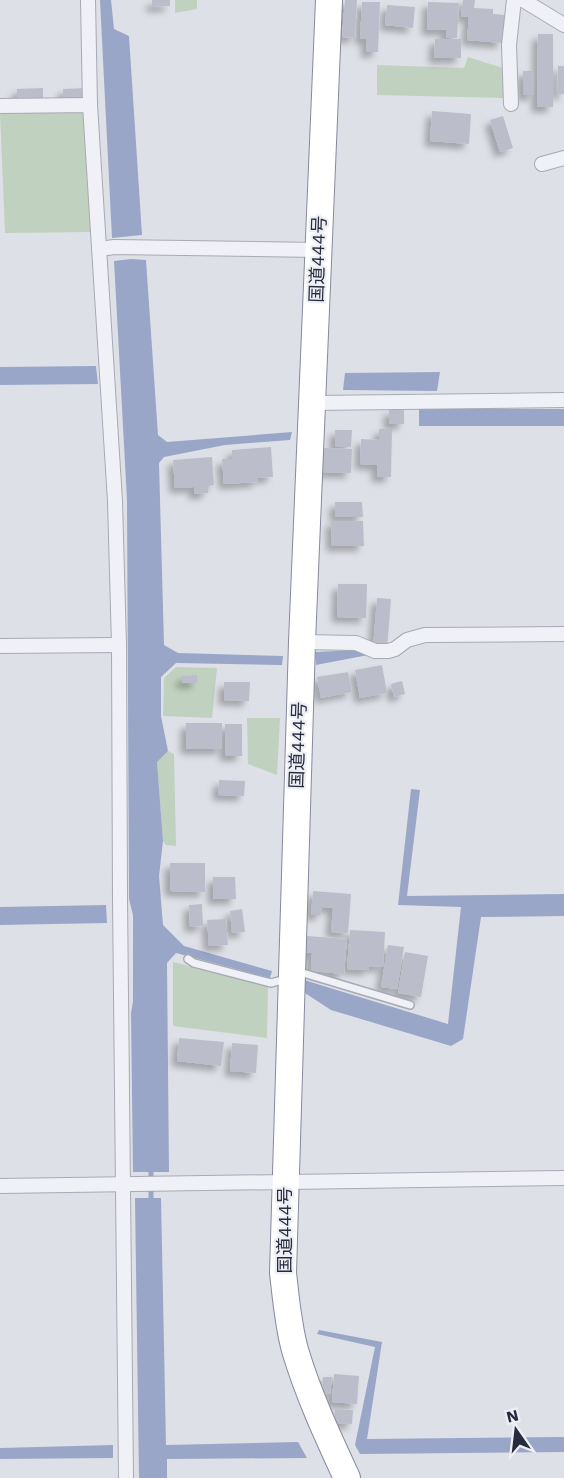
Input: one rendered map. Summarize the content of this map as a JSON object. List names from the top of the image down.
{
  "streets": {
    "highway": ["国道444号"]
  },
  "north": "top"
}
